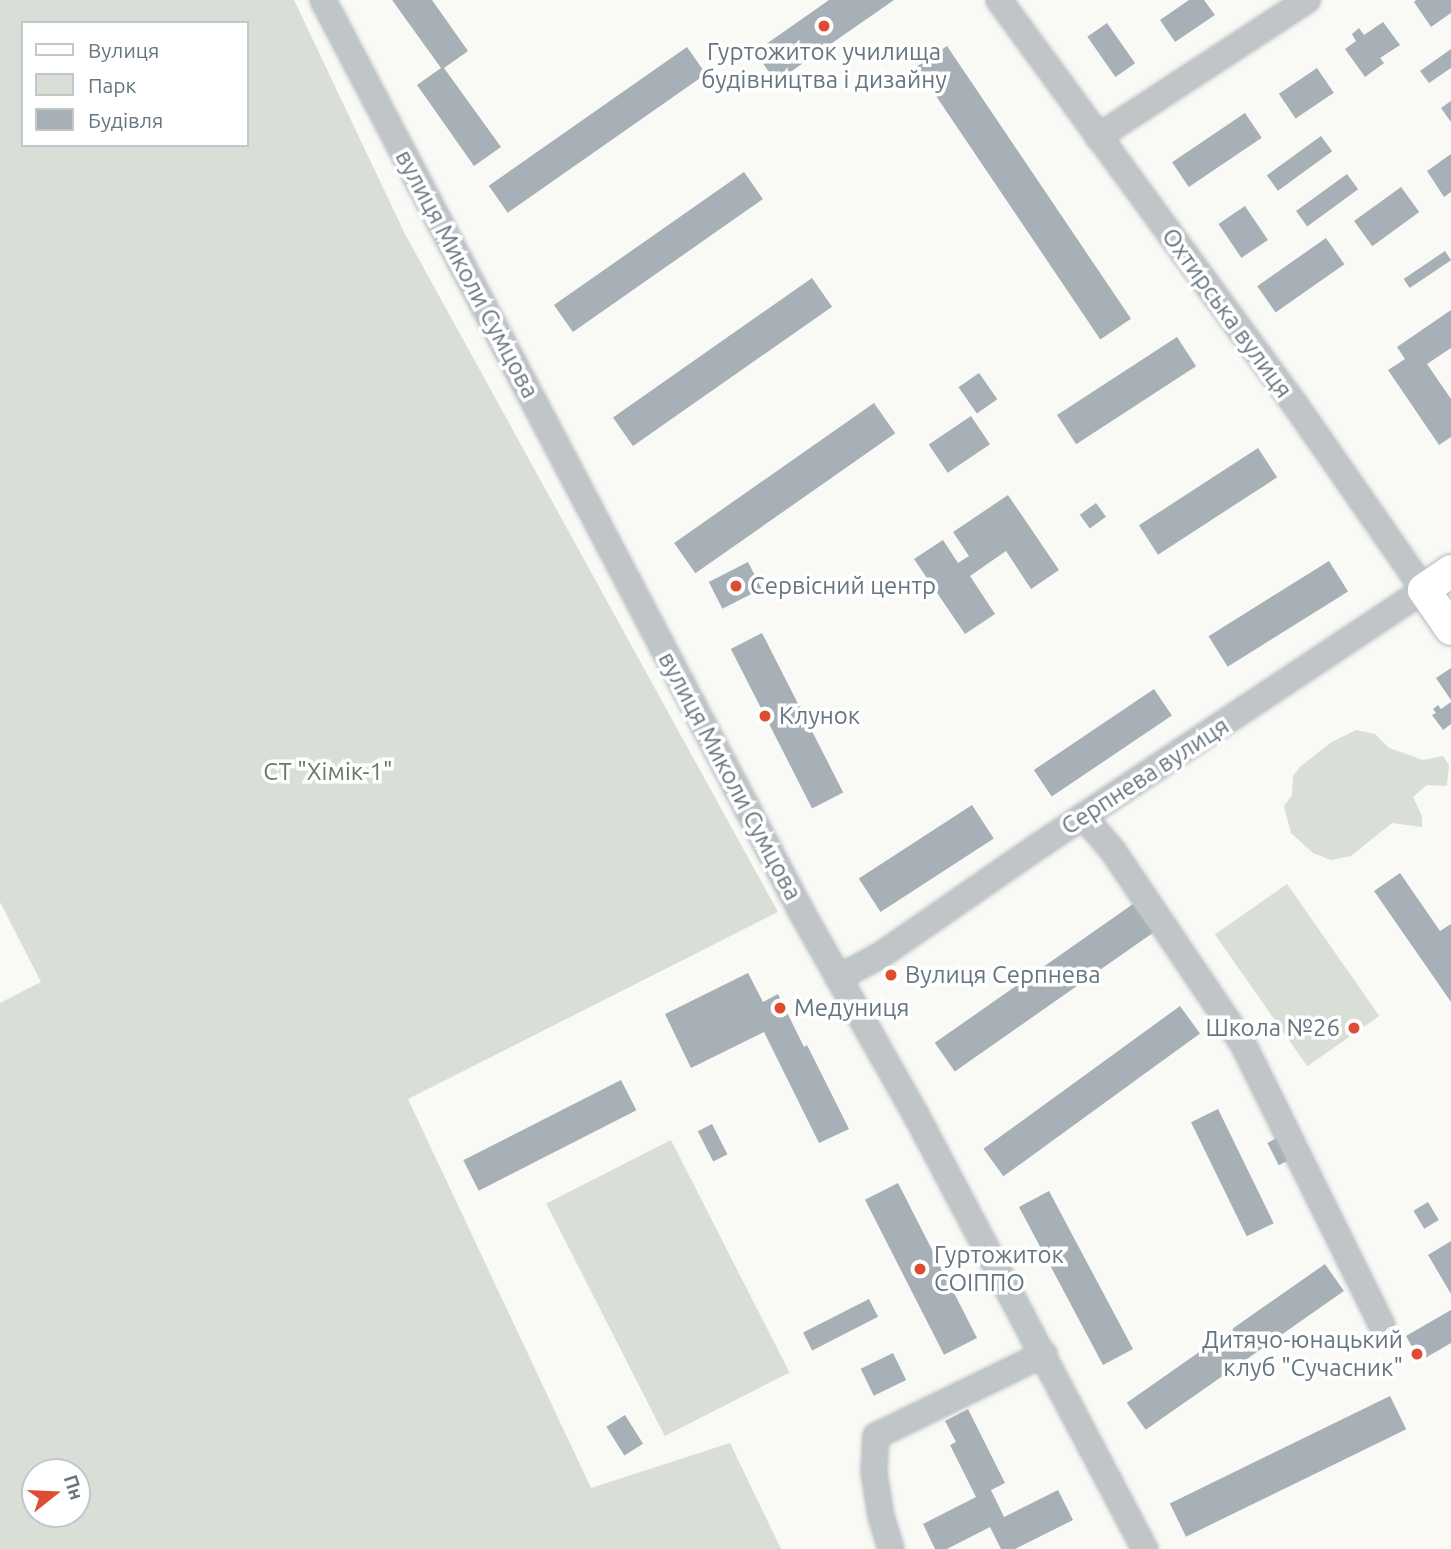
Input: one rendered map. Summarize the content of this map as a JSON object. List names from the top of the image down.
{
  "streets": {
    "main road": ["Охтирська вулиця", "Серпнева вулиця"],
    "street": ["вулиця Миколи Сумцова"]
  },
  "crossings": [
    ["вулиця Миколи Сумцова", "Серпнева вулиця"],
    ["Охтирська вулиця", "Серпнева вулиця"]
  ],
  "parks": ["СТ \"Хімік-1\""],
  "places": [
    "Гуртожиток училища будівництва і дизайну",
    "Сервісний центр",
    "Клунок",
    "Вулиця Серпнева",
    "Медуниця",
    "Школа №26",
    "Гуртожиток СОІППО",
    "Дитячо-юнацький клуб \"Сучасник\""
  ],
  "legend": ["Вулиця", "Парк", "Будівля"],
  "north": "right"
}
